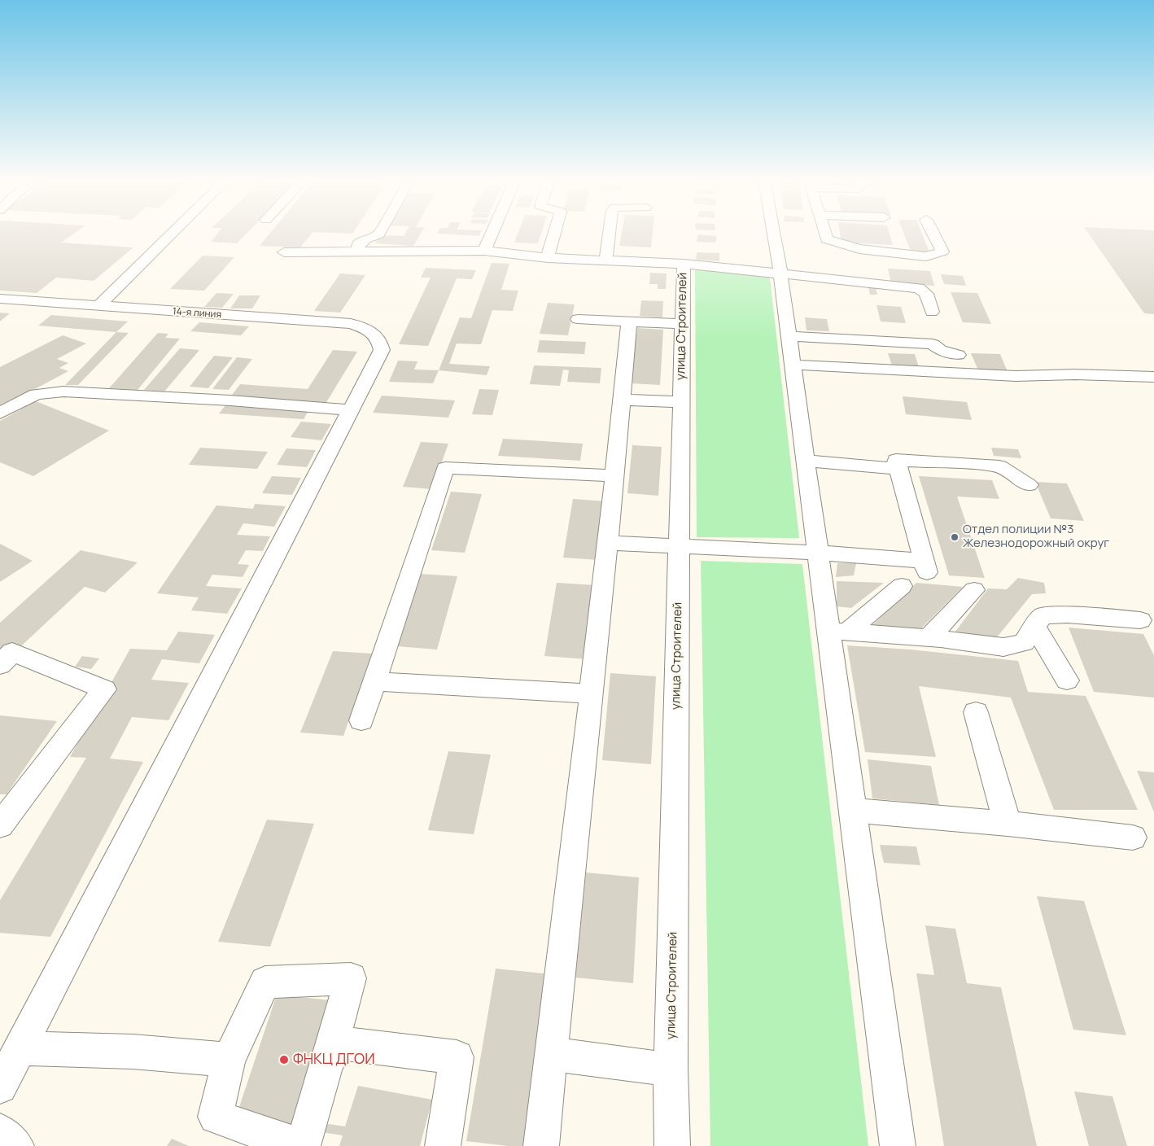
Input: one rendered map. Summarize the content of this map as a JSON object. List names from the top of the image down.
{
  "streets": {
    "street": ["14-я линия", "улица Строителей"]
  },
  "places": ["Отдел полиции №3 Железнодорожный округ", "ФНКЦ ДГОИ"]
}
